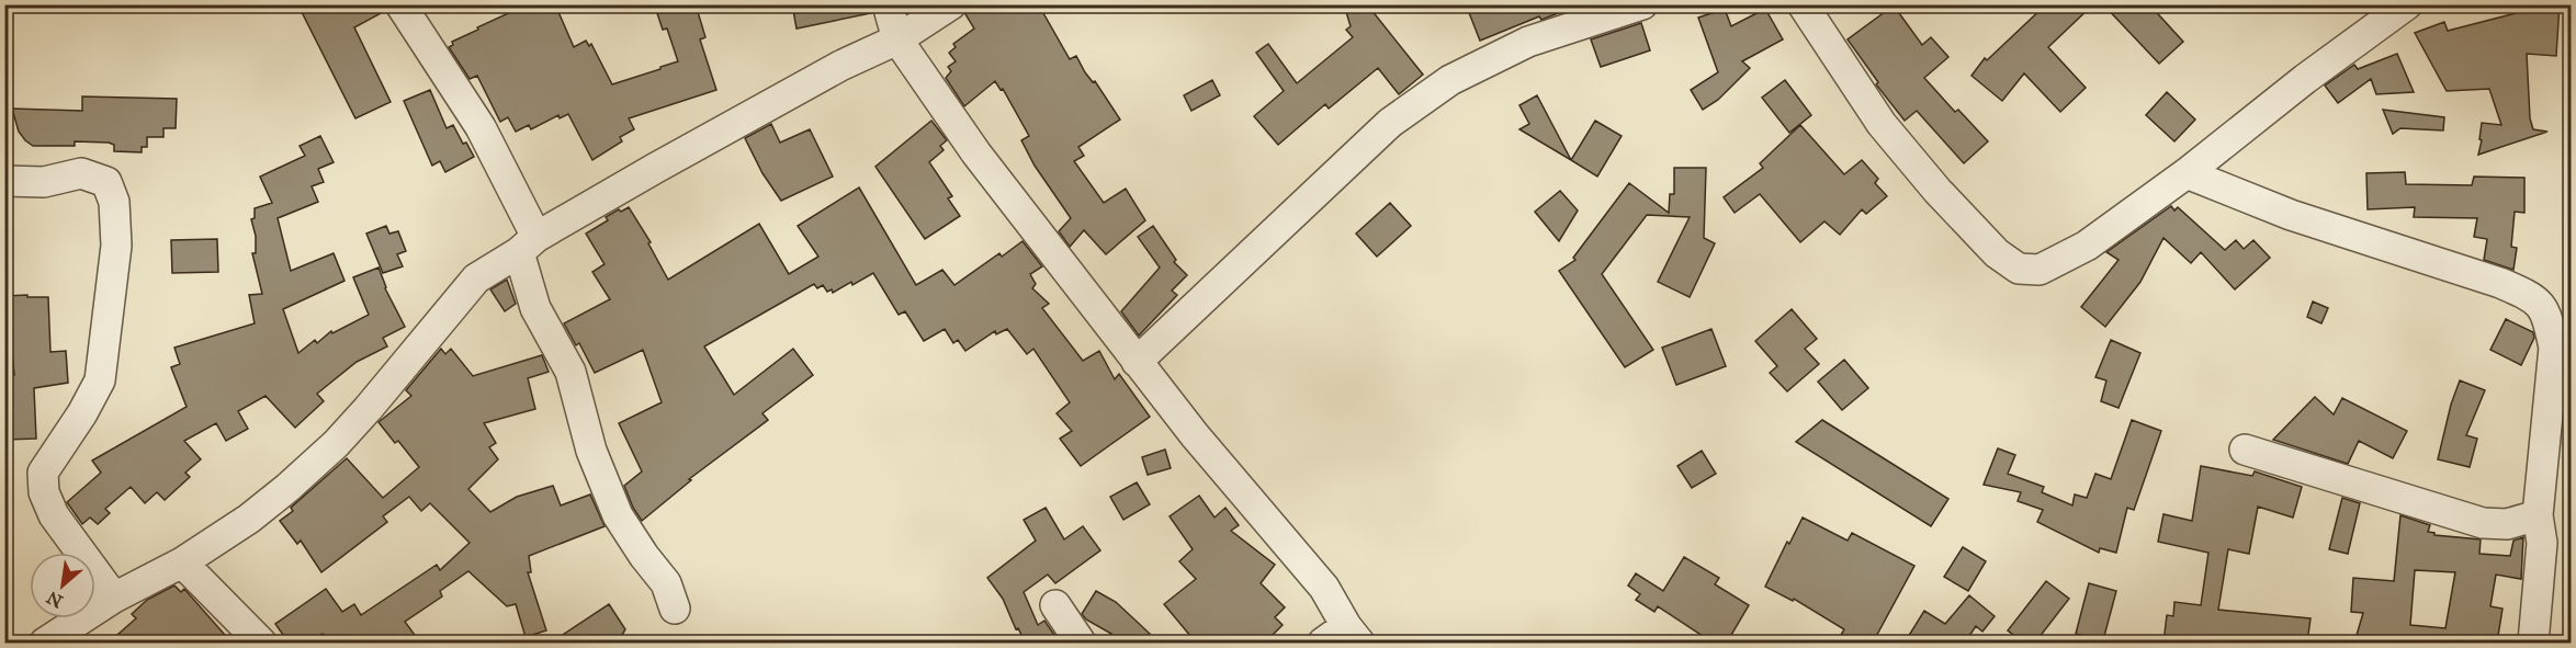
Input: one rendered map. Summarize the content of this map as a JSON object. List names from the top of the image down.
{
  "north": "bottom left"
}
